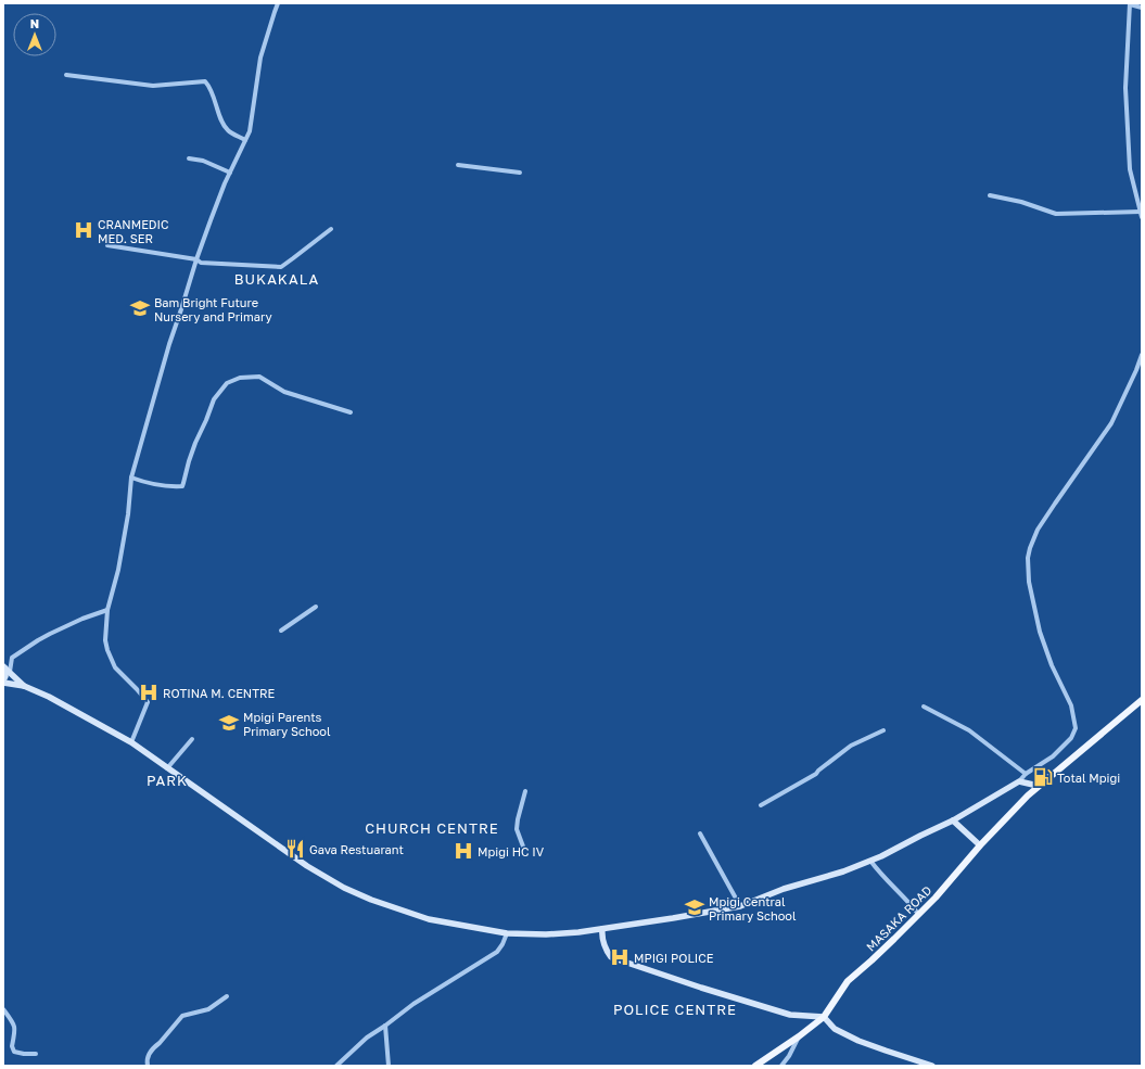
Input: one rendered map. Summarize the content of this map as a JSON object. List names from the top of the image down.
{
  "streets": {
    "main road": ["MASAKA ROAD"]
  },
  "districts": [
    "BUKAKALA",
    "PARK",
    "CHURCH CENTRE",
    "POLICE CENTRE"
  ],
  "places": {
    "hospital": [
      "CRANMEDIC MED. SER",
      "ROTINA M. CENTRE",
      "Mpigi HC IV",
      "MPIGI POLICE"
    ],
    "school or university": ["Bam Bright Future Nursery and Primary", "Mpigi Parents Primary School", "Mpigi Central Primary School"],
    "fuel station": ["Total Mpigi"],
    "restaurant": ["Gava Restuarant"]
  },
  "north": "top"
}
